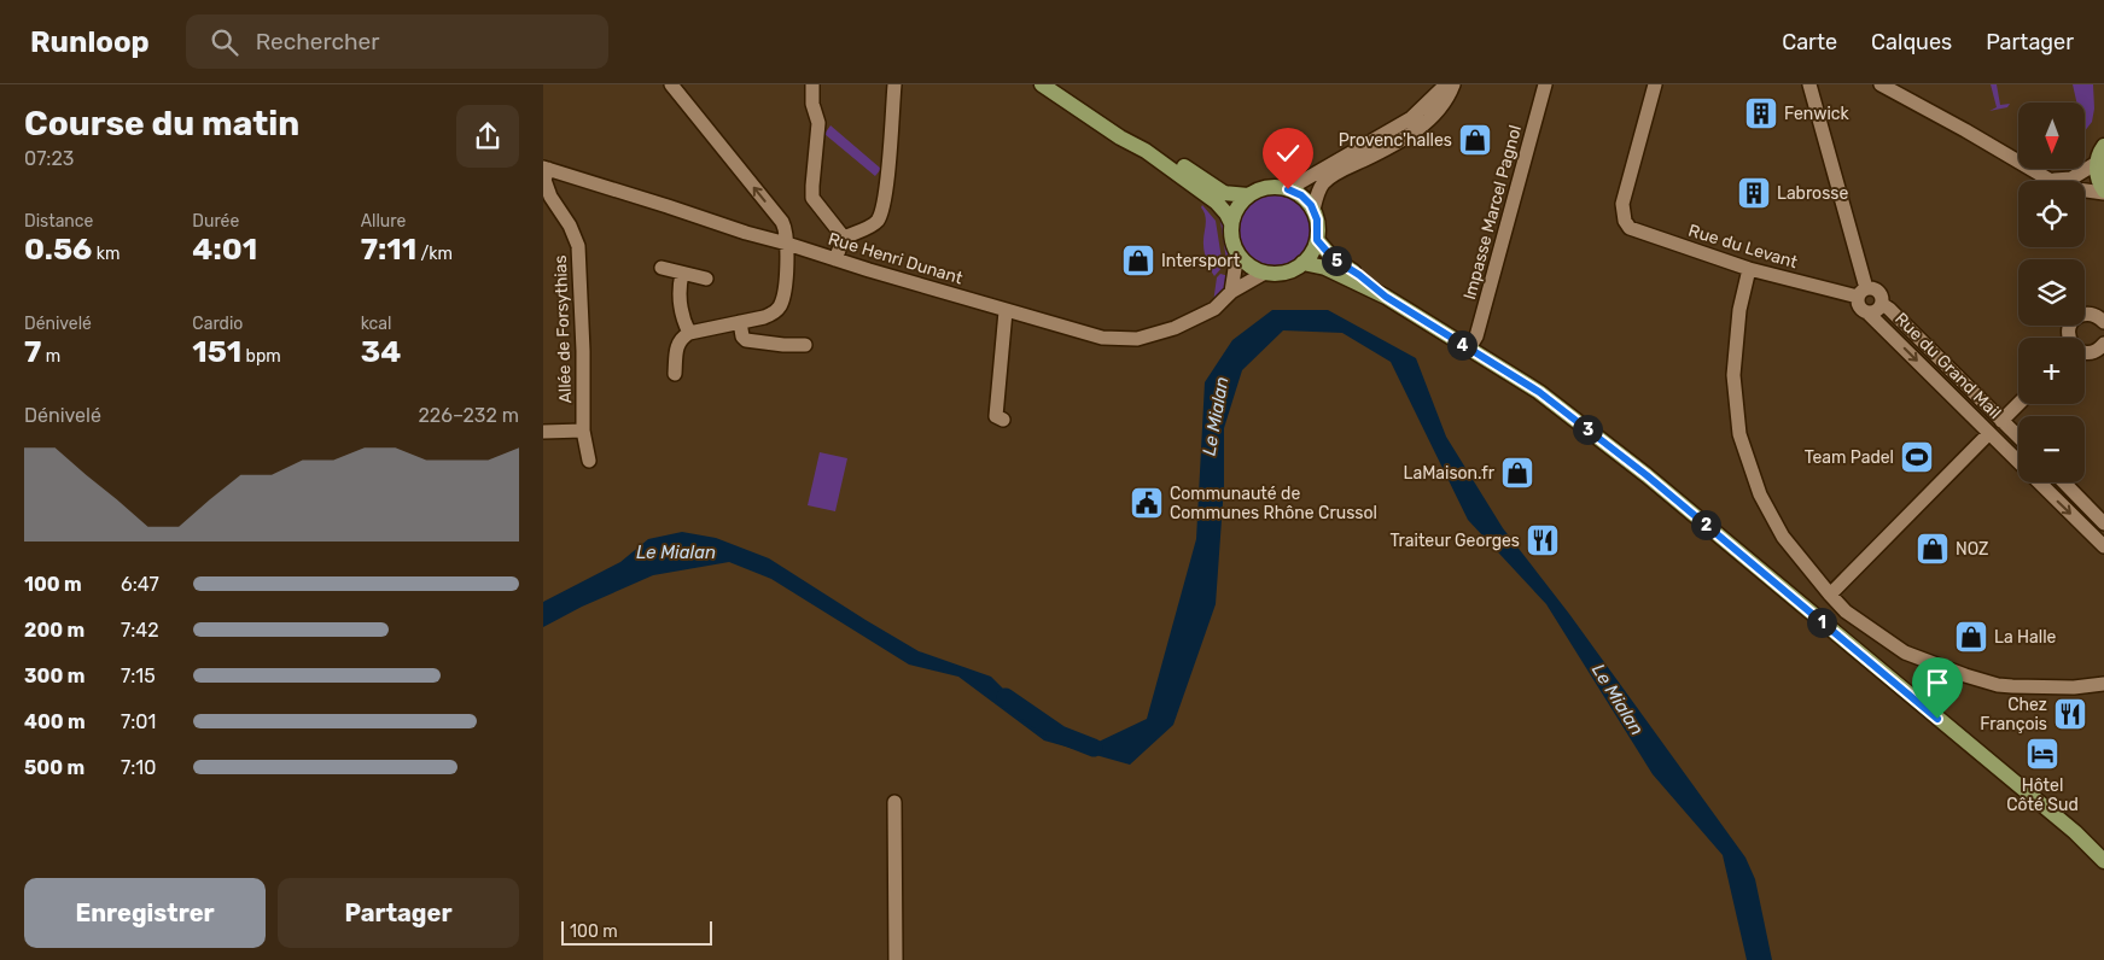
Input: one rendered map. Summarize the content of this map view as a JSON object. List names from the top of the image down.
{
  "streets": {
    "street": [
      "Impasse Marcel Pagnol",
      "Rue du Levant",
      "Rue Henri Dunant",
      "Allée de Forsythias",
      "Rue du Grand Mail"
    ]
  },
  "crossings": [
    ["Rue du Levant", "Rue du Grand Mail"],
    ["Rue Henri Dunant", "Allée de Forsythias"]
  ],
  "water": ["Le Mialan"],
  "places": {
    "building": ["Fenwick", "Labrosse"],
    "shop": [
      "Provenc'halles",
      "Intersport",
      "LaMaison.fr",
      "NOZ",
      "La Halle"
    ],
    "sports": ["Team Padel"],
    "public building": ["Communauté de Communes Rhône Crussol"],
    "restaurant": ["Traiteur Georges", "Chez François"],
    "hotel": ["Hôtel Côté Sud"]
  },
  "scale_bar": "100 m",
  "north": "bottom",
  "page": {
    "header": "Runloop",
    "search": "Rechercher",
    "nav": ["Carte", "Calques", "Partager"],
    "heading": ["Course du matin", "07:23"],
    "map_buttons": ["+", "−"],
    "stats": [
      ["Distance", "0.56 km"],
      ["Durée", "4:01"],
      ["Allure", "7:11 /km"],
      ["Dénivelé", "7 m"],
      ["Cardio", "151 bpm"],
      ["kcal", "34"]
    ],
    "pins": [
      "5",
      "4",
      "3",
      "2",
      "1"
    ],
    "chart": ["Dénivelé", "226–232 m"],
    "list": [
      {
        "name": "100 m",
        "note": "6:47"
      },
      {
        "name": "200 m",
        "note": "7:42"
      },
      {
        "name": "300 m",
        "note": "7:15"
      },
      {
        "name": "400 m",
        "note": "7:01"
      },
      {
        "name": "500 m",
        "note": "7:10"
      }
    ],
    "buttons": ["Enregistrer", "Partager"],
    "scale": "100 m"
  }
}
